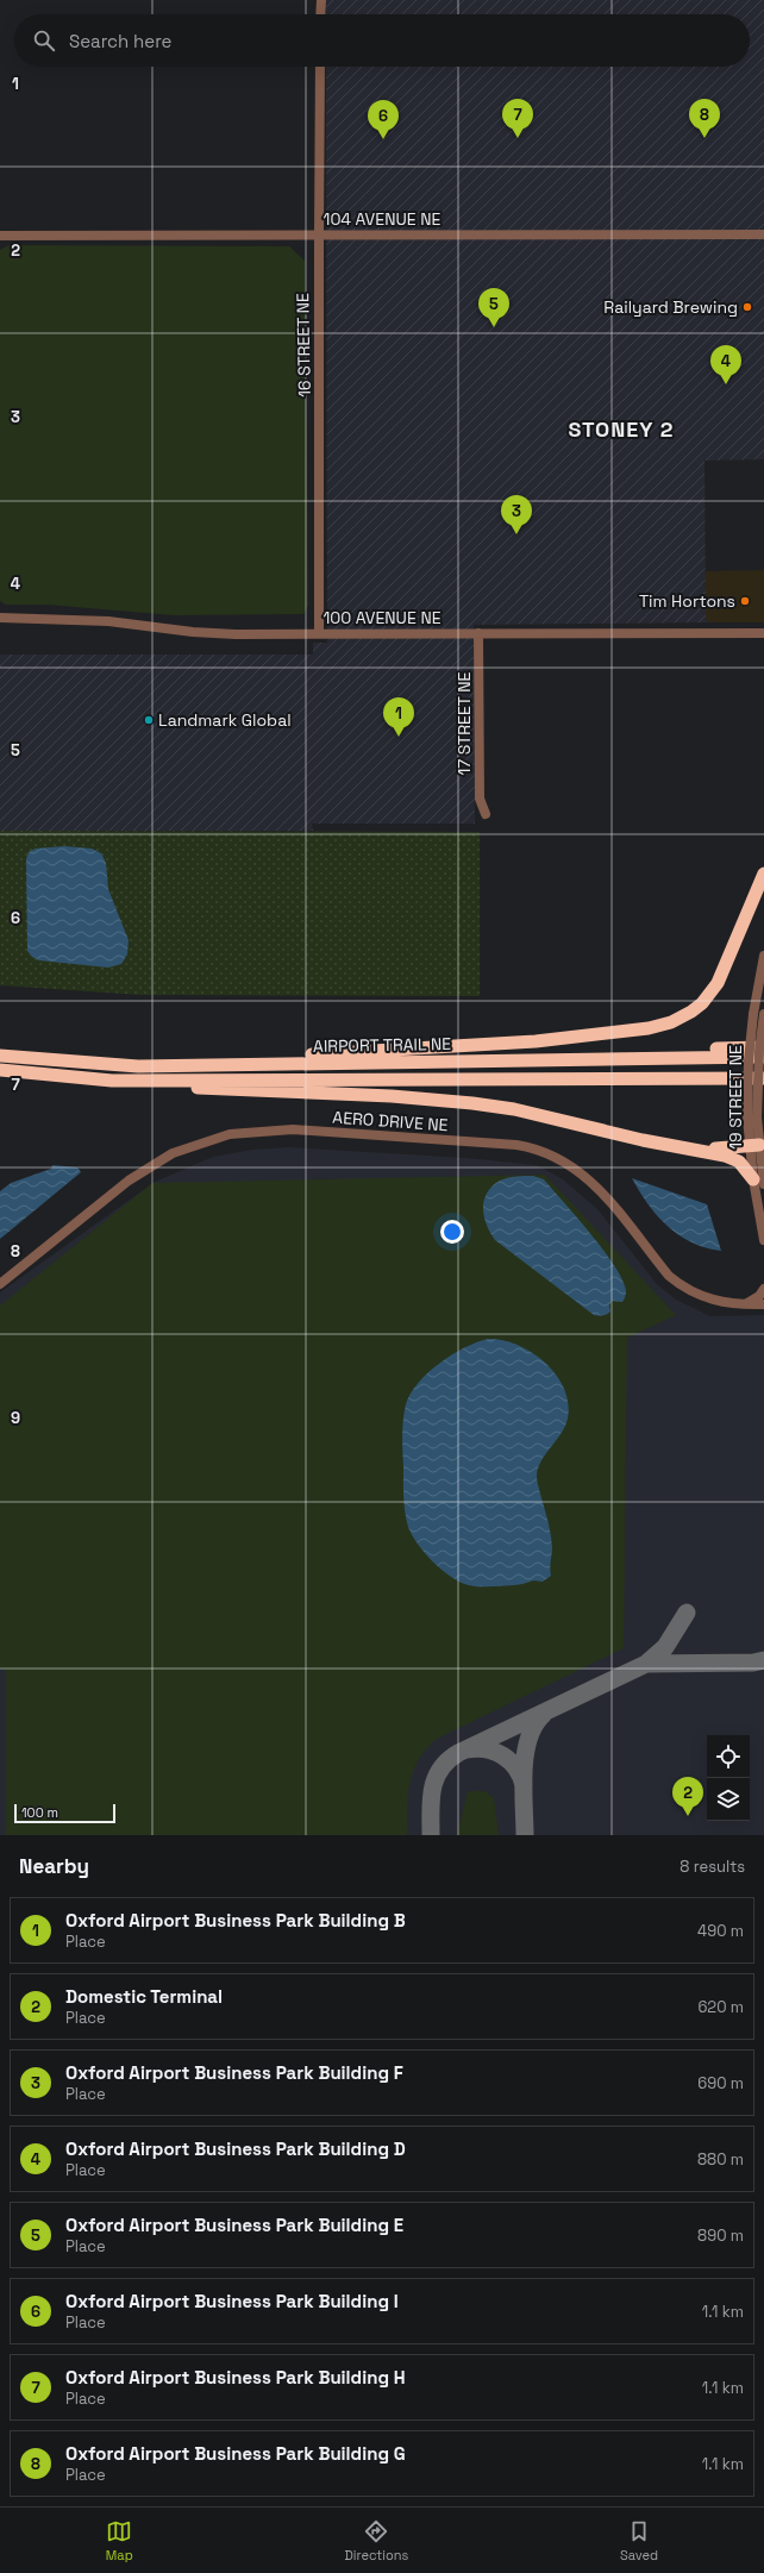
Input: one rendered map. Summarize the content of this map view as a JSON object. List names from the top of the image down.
{
  "streets": {
    "highway": ["AIRPORT TRAIL NE"],
    "street": [
      "104 AVENUE NE",
      "16 STREET NE",
      "100 AVENUE NE",
      "17 STREET NE",
      "19 STREET NE",
      "AERO DRIVE NE"
    ]
  },
  "crossings": [
    ["104 AVENUE NE", "16 STREET NE"],
    ["16 STREET NE", "100 AVENUE NE"],
    ["100 AVENUE NE", "17 STREET NE"]
  ],
  "districts": ["STONEY 2"],
  "places": ["Railyard Brewing", "Tim Hortons", "Landmark Global"],
  "scale_bar": "100 m",
  "page": {
    "search": "Search here",
    "pins": [
      "7",
      "8",
      "6",
      "5",
      "4",
      "3",
      "1",
      "2"
    ],
    "scale": "100 m",
    "heading": ["Nearby", "8 results"],
    "list": [
      {
        "mark": "1",
        "name": "Oxford Airport Business Park Building B",
        "note": "Place",
        "value": "490 m"
      },
      {
        "mark": "2",
        "name": "Domestic Terminal",
        "note": "Place",
        "value": "620 m"
      },
      {
        "mark": "3",
        "name": "Oxford Airport Business Park Building F",
        "note": "Place",
        "value": "690 m"
      },
      {
        "mark": "4",
        "name": "Oxford Airport Business Park Building D",
        "note": "Place",
        "value": "880 m"
      },
      {
        "mark": "5",
        "name": "Oxford Airport Business Park Building E",
        "note": "Place",
        "value": "890 m"
      },
      {
        "mark": "6",
        "name": "Oxford Airport Business Park Building I",
        "note": "Place",
        "value": "1.1 km"
      },
      {
        "mark": "7",
        "name": "Oxford Airport Business Park Building H",
        "note": "Place",
        "value": "1.1 km"
      },
      {
        "mark": "8",
        "name": "Oxford Airport Business Park Building G",
        "note": "Place",
        "value": "1.1 km"
      }
    ],
    "nav": ["Map", "Directions", "Saved"]
  },
  "grid": {
    "rows": [
      "1",
      "2",
      "3",
      "4",
      "5",
      "6",
      "7",
      "8",
      "9"
    ]
  }
}
